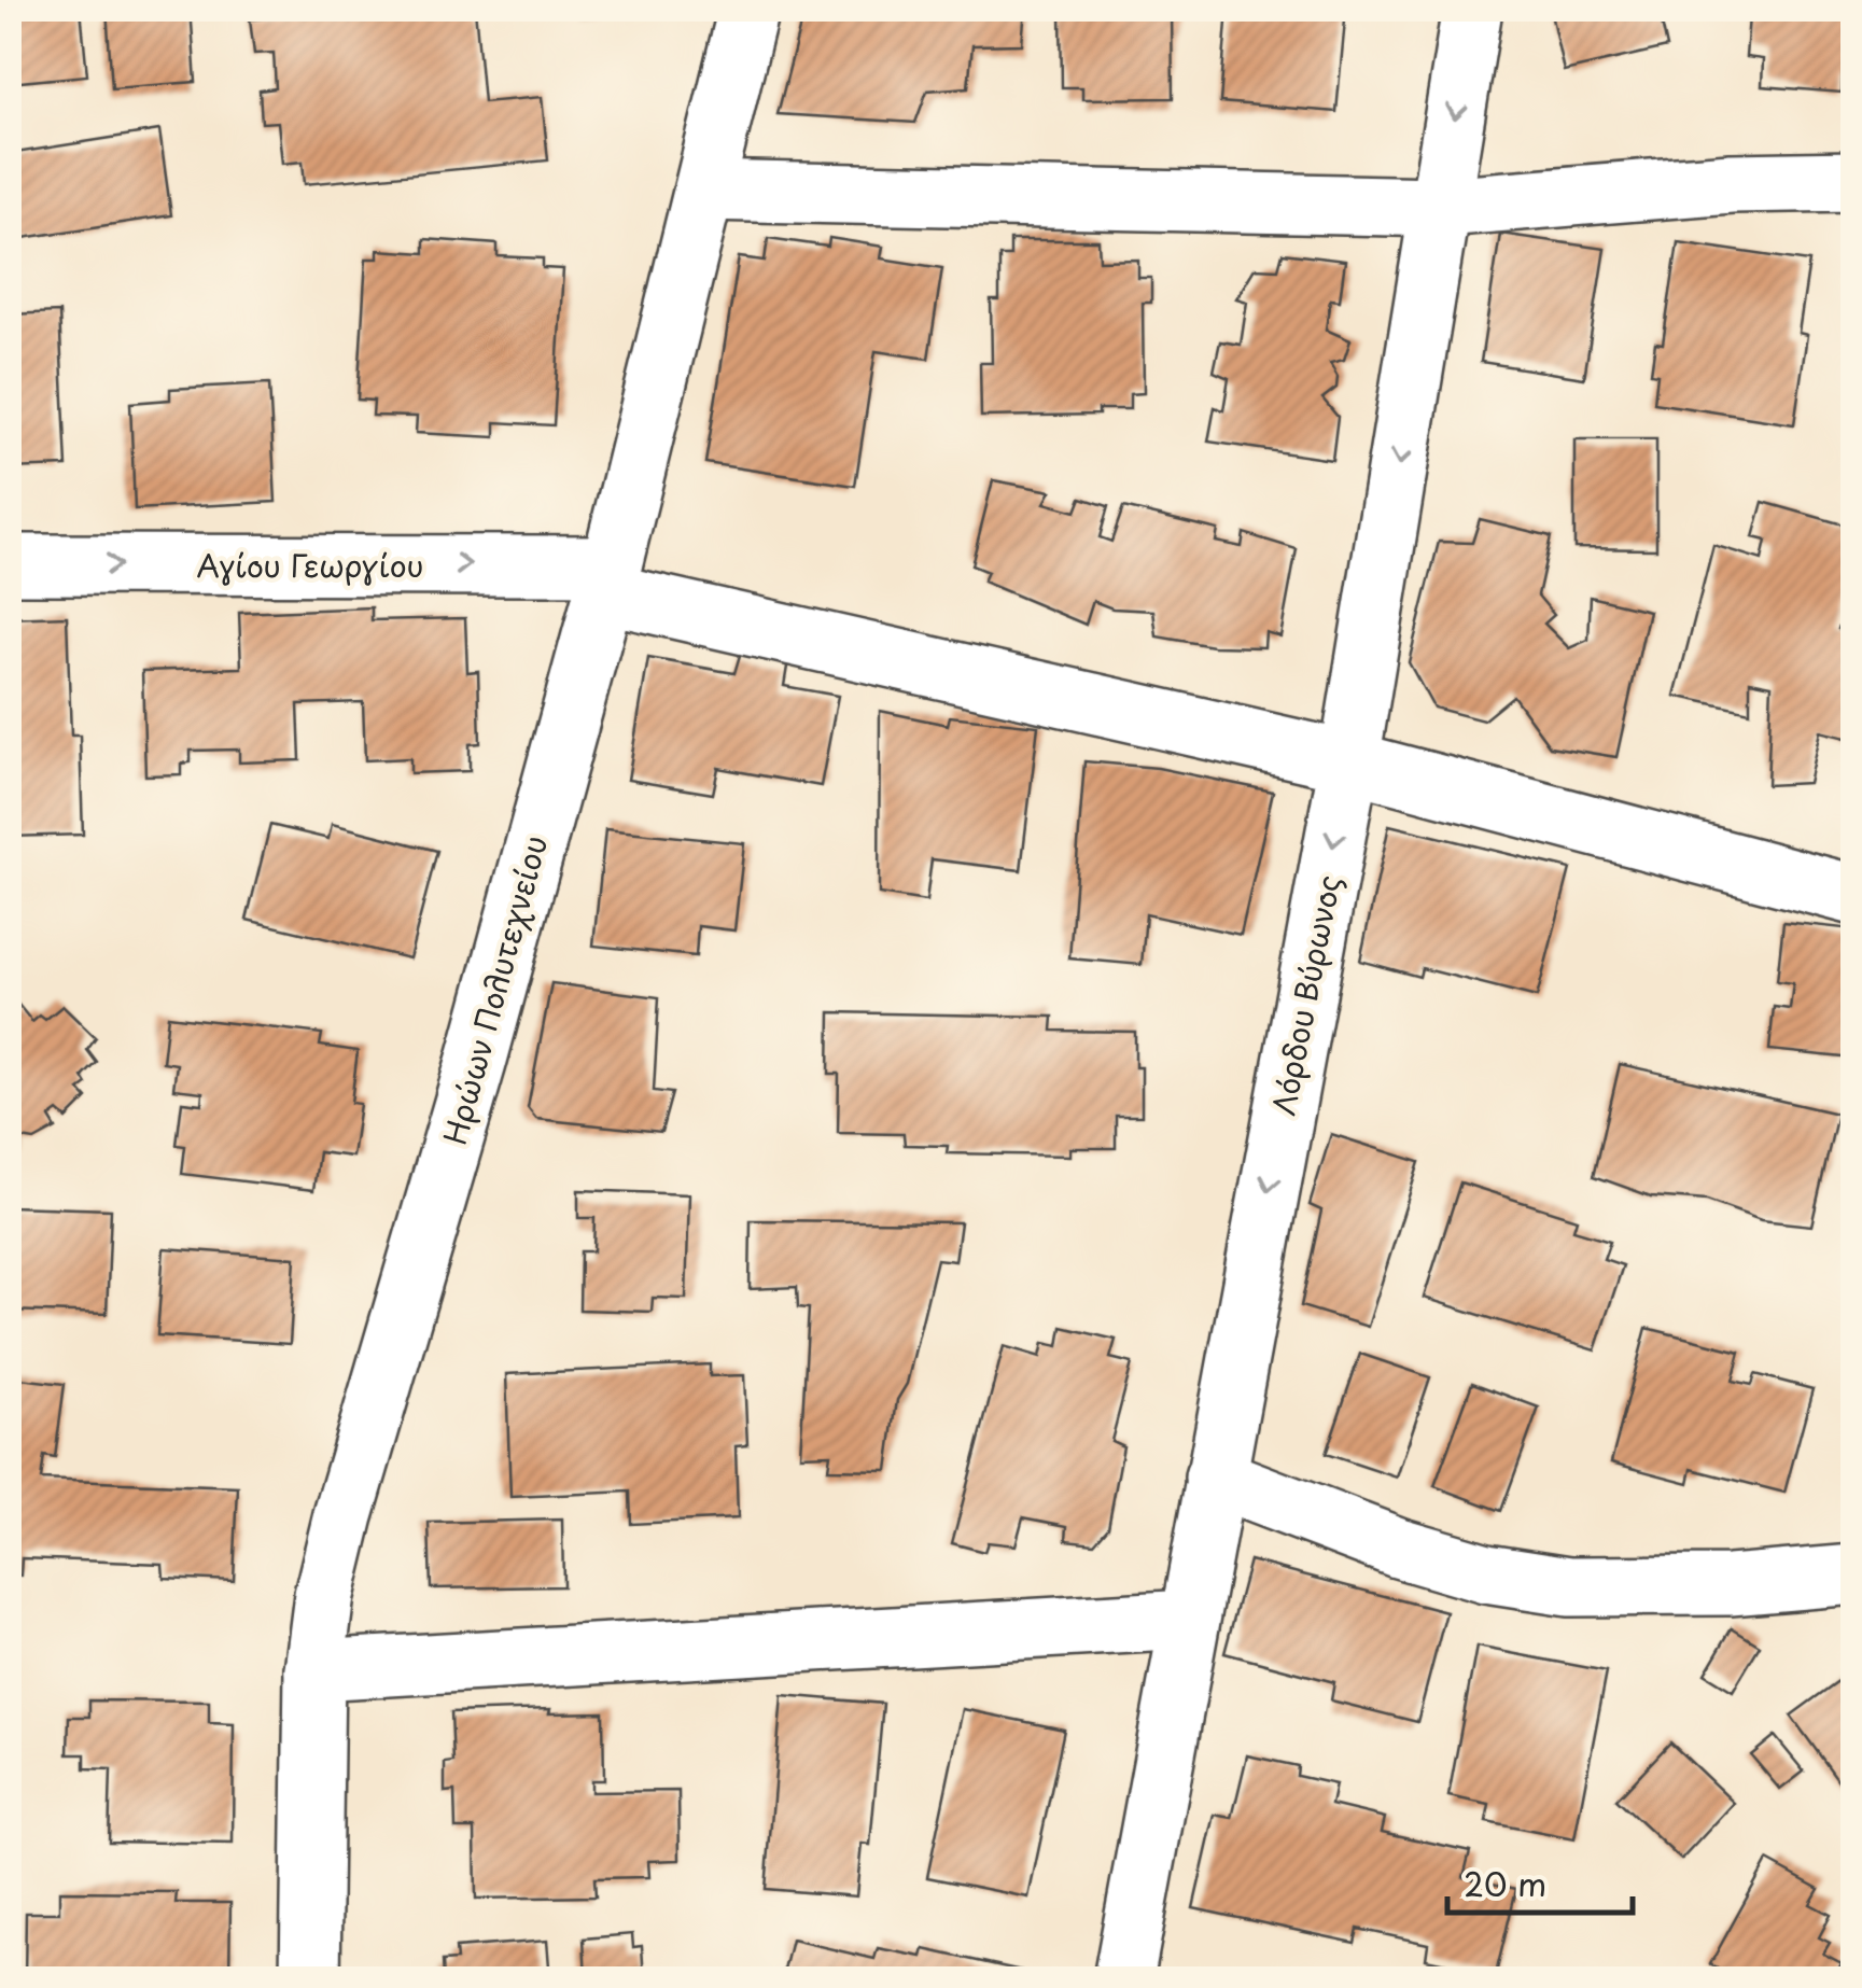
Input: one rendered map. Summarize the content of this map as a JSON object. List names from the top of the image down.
{
  "streets": {
    "street": ["Αγίου Γεωργίου", "Ηρώων Πολυτεχνείου", "Λόρδου Βύρωνος"]
  },
  "crossings": [
    ["Αγίου Γεωργίου", "Ηρώων Πολυτεχνείου"],
    ["Αγίου Γεωργίου", "Λόρδου Βύρωνος"]
  ],
  "one_way": ["Λόρδου Βύρωνος"],
  "scale_bar": "20 m"
}
